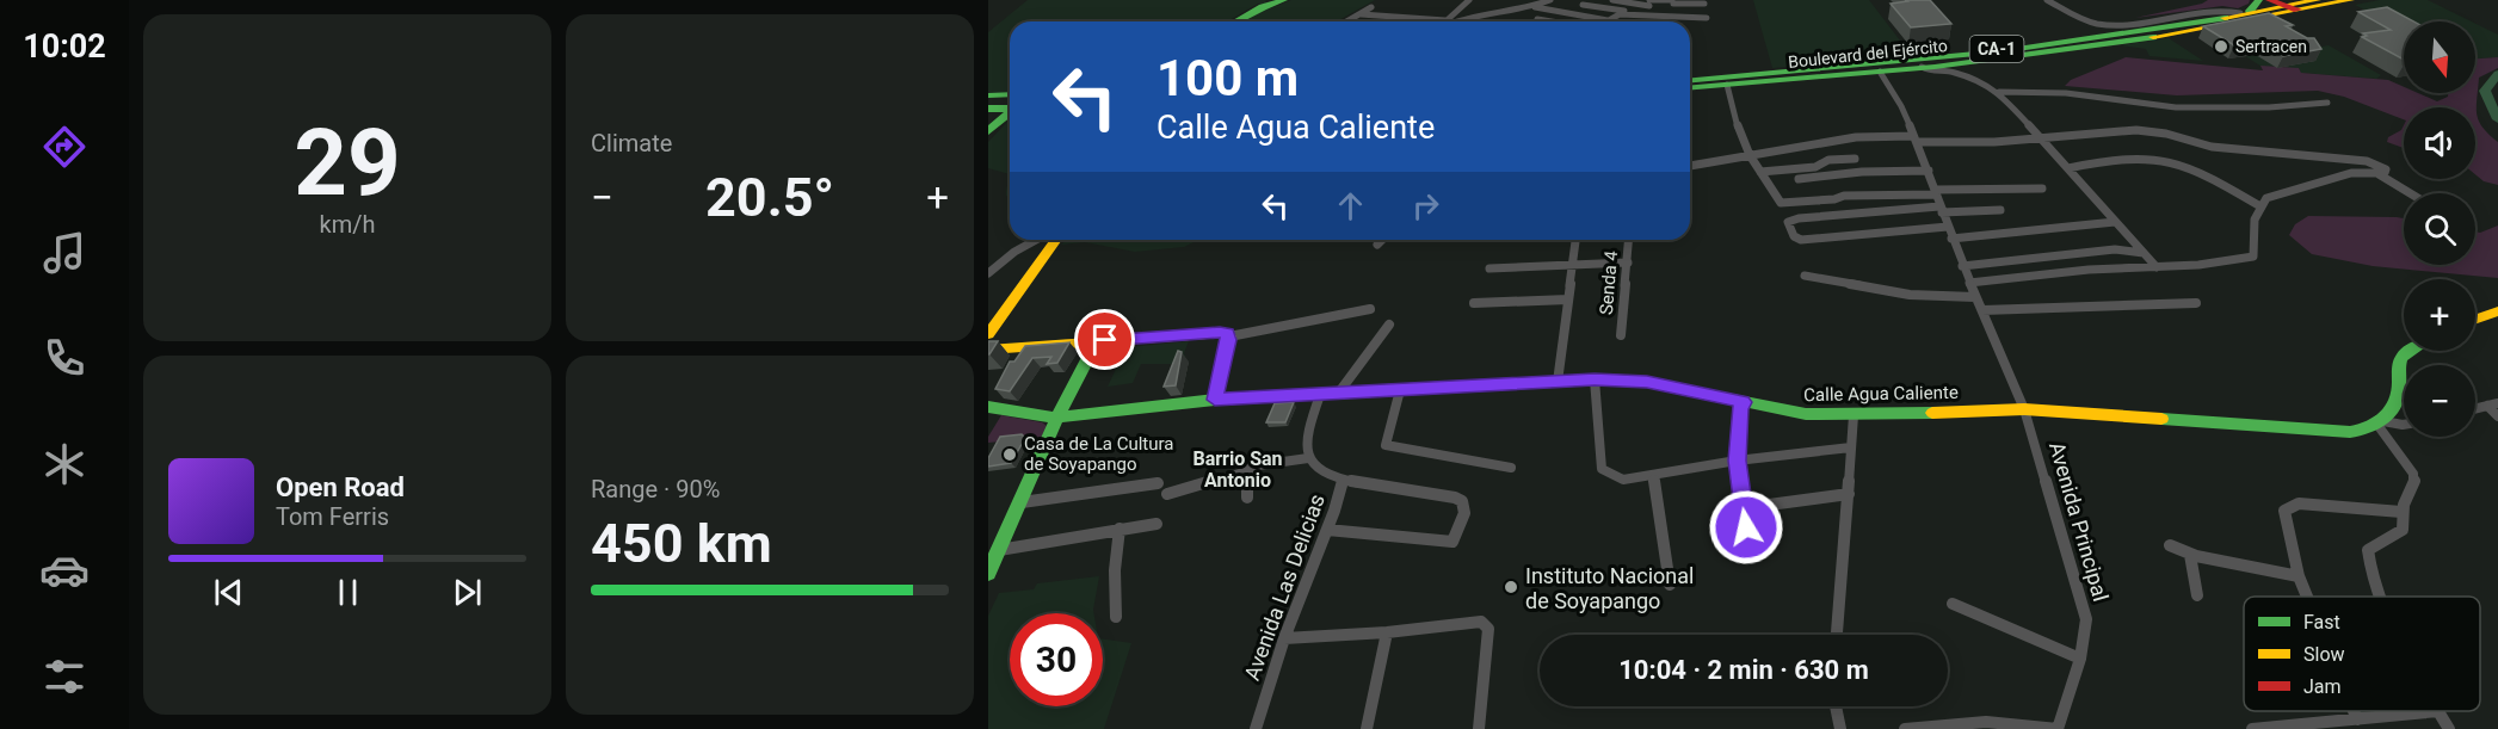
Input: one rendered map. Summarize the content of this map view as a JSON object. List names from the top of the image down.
{
  "streets": {
    "main road": ["CA-1", "Boulevard del Ejército", "Calle Agua Caliente"],
    "street": ["Senda 4", "Avenida Principal", "Avenida Las Delicias"]
  },
  "crossings": [
    ["Boulevard del Ejército", "Avenida Principal"],
    ["Calle Agua Caliente", "Avenida Principal"]
  ],
  "districts": ["Barrio San Antonio"],
  "places": ["Sertracen", "Casa de La Cultura de Soyapango", "Instituto Nacional de Soyapango"],
  "legend": ["Fast", "Slow", "Jam"],
  "north": "bottom",
  "page": {
    "tabs": "10:02",
    "tile": [
      ["29", "km/h"],
      "Climate",
      ["Range · 90%", "450 km"]
    ],
    "map_buttons": ["+", "−"],
    "turn": ["100 m", "Calle Agua Caliente"],
    "heat": ["−", "20.5°", "+"],
    "song": ["Open Road", "Tom Ferris"],
    "limit": "30",
    "trip": "10:04 · 2 min · 630 m"
  }
}
